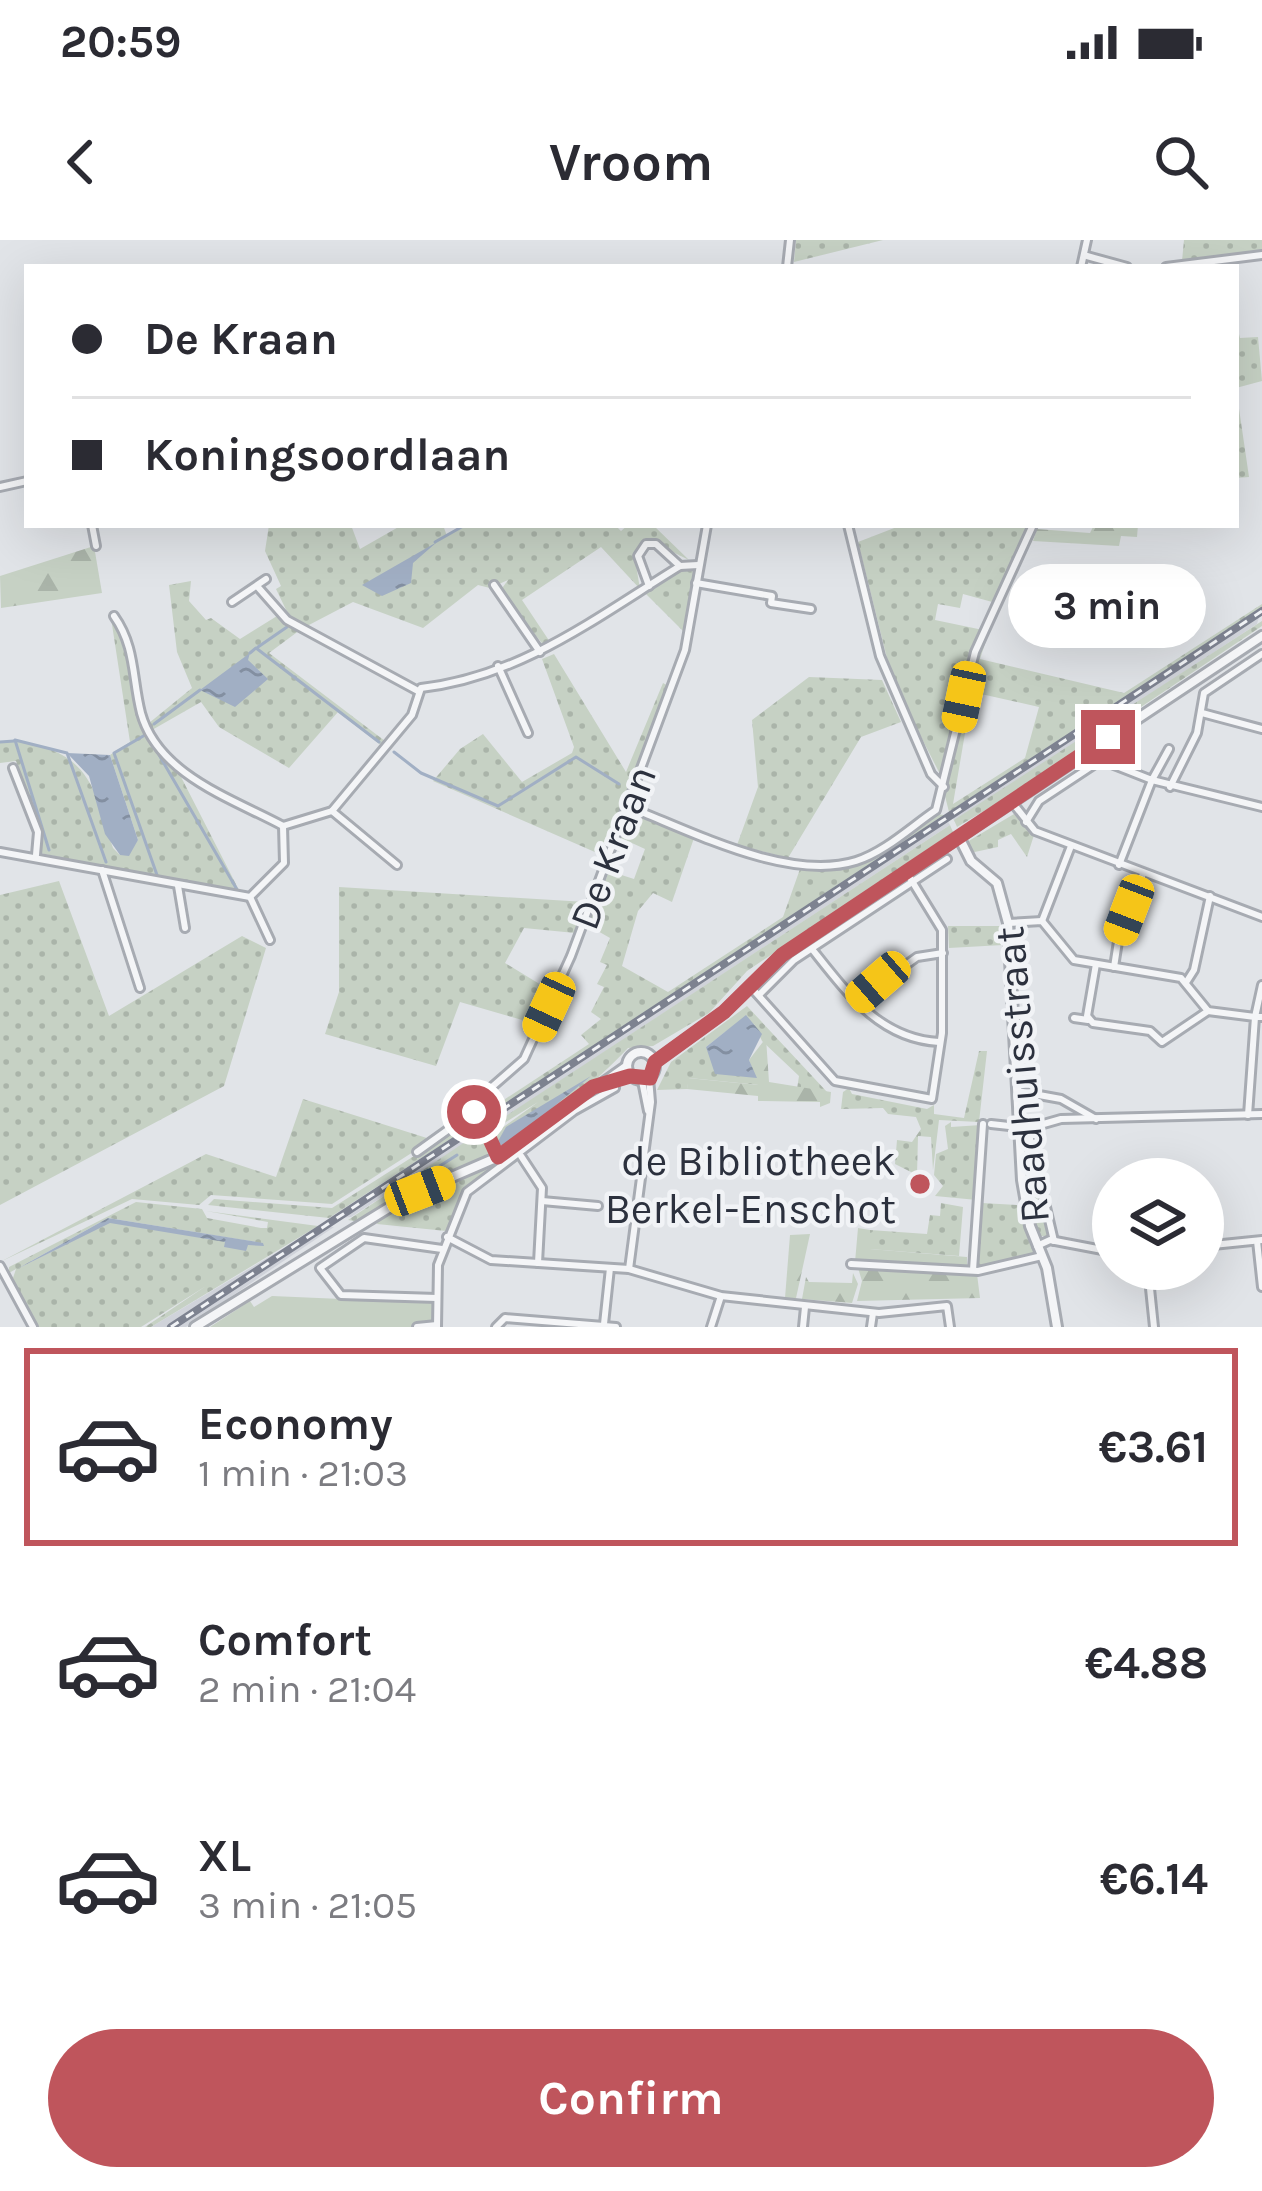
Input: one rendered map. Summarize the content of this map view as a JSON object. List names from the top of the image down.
{
  "streets": {
    "street": ["De Kraan", "Raadhuisstraat"]
  },
  "places": ["de Bibliotheek Berkel-Enschot"],
  "page": {
    "status": "20:59",
    "header": "Vroom",
    "banner": ["De Kraan", "Koningsoordlaan"],
    "bubble": "3 min",
    "list": [
      {
        "name": "Economy",
        "note": "1 min · 21:03",
        "value": "€3.61"
      },
      {
        "name": "Comfort",
        "note": "2 min · 21:04",
        "value": "€4.88"
      },
      {
        "name": "XL",
        "note": "3 min · 21:05",
        "value": "€6.14"
      }
    ],
    "buttons": "Confirm"
  }
}
